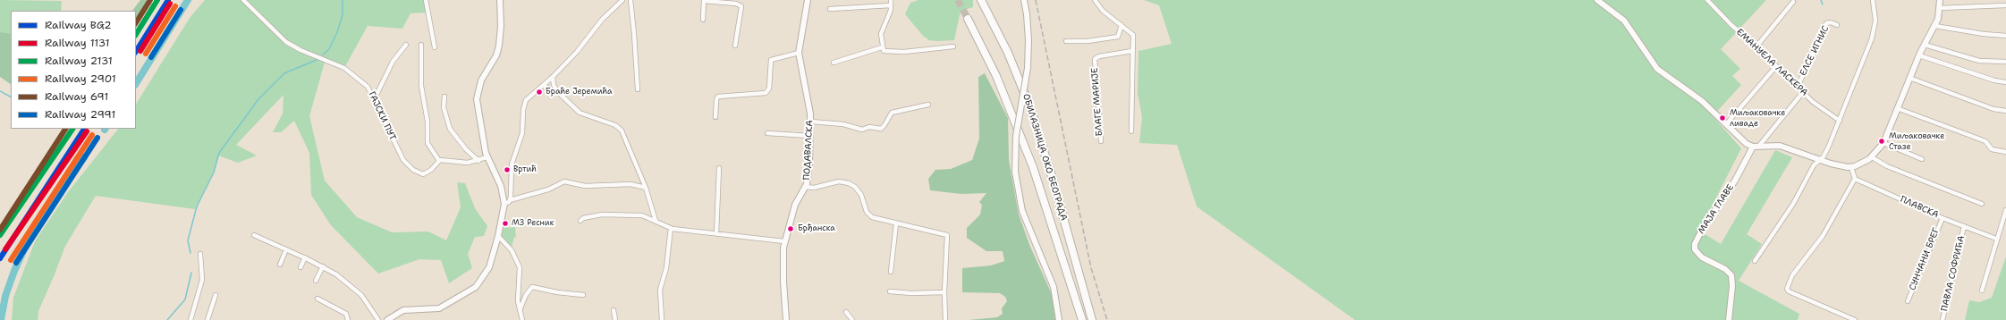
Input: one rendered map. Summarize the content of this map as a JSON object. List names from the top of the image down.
{
  "streets": {
    "highway": ["ОБИЛАЗНИЦА ОКО БЕОГРАДА"],
    "street": [
      "ЕЛСЕ ИГНИС",
      "ЕМАНУЕЛА ЛАСКЕРА",
      "БЛАГЕ МАРИЈЕ",
      "ГАЈСКИ ПУТ",
      "ПОДАВАЛСКА",
      "ПЛАВСКА",
      "МАЈА ГЛАВЕ",
      "СУНЧАНИ БРЕГ",
      "ПАВЛА СОФРИЋА"
    ]
  },
  "crossings": [
    ["ЕЛСЕ ИГНИС", "ЕМАНУЕЛА ЛАСКЕРА"],
    ["ПЛАВСКА", "СУНЧАНИ БРЕГ"],
    ["ПЛАВСКА", "ПАВЛА СОФРИЋА"]
  ],
  "places": [
    "Браће Јеремића",
    "Миљаковачке ливаде",
    "Миљаковачке Стазе",
    "Вртић",
    "МЗ Ресник",
    "Брђанска"
  ],
  "lines": [
    "rail line BG2",
    "rail line 2131",
    "rail line 691",
    "rail line 1131",
    "rail line 2901",
    "rail line 2991"
  ],
  "legend": [
    "Railway BG2",
    "Railway 1131",
    "Railway 2131",
    "Railway 2901",
    "Railway 691",
    "Railway 2991"
  ]
}
